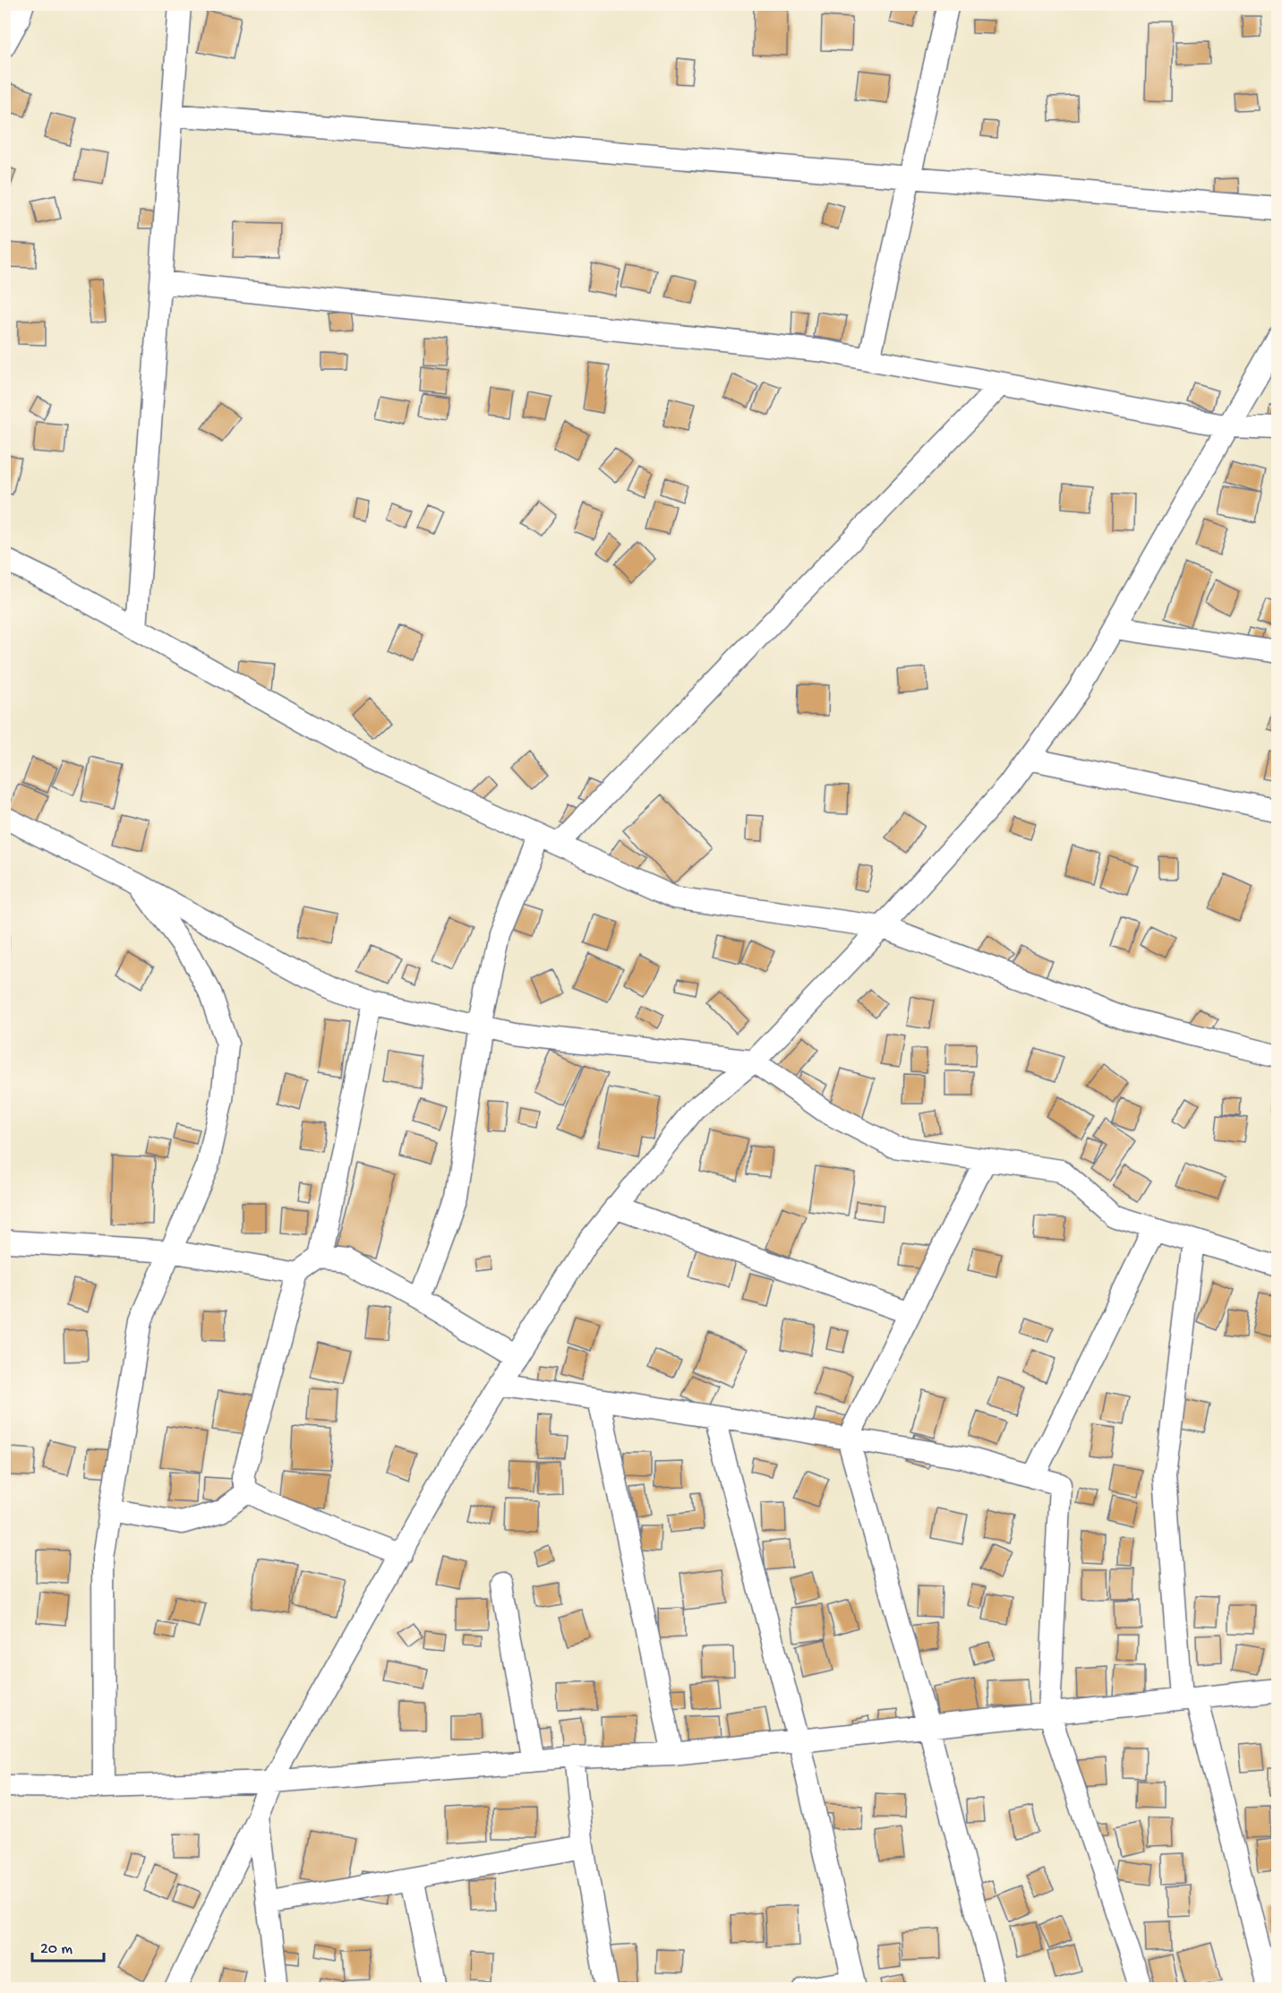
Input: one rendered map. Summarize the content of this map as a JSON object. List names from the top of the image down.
{
  "scale_bar": "20 m"
}
